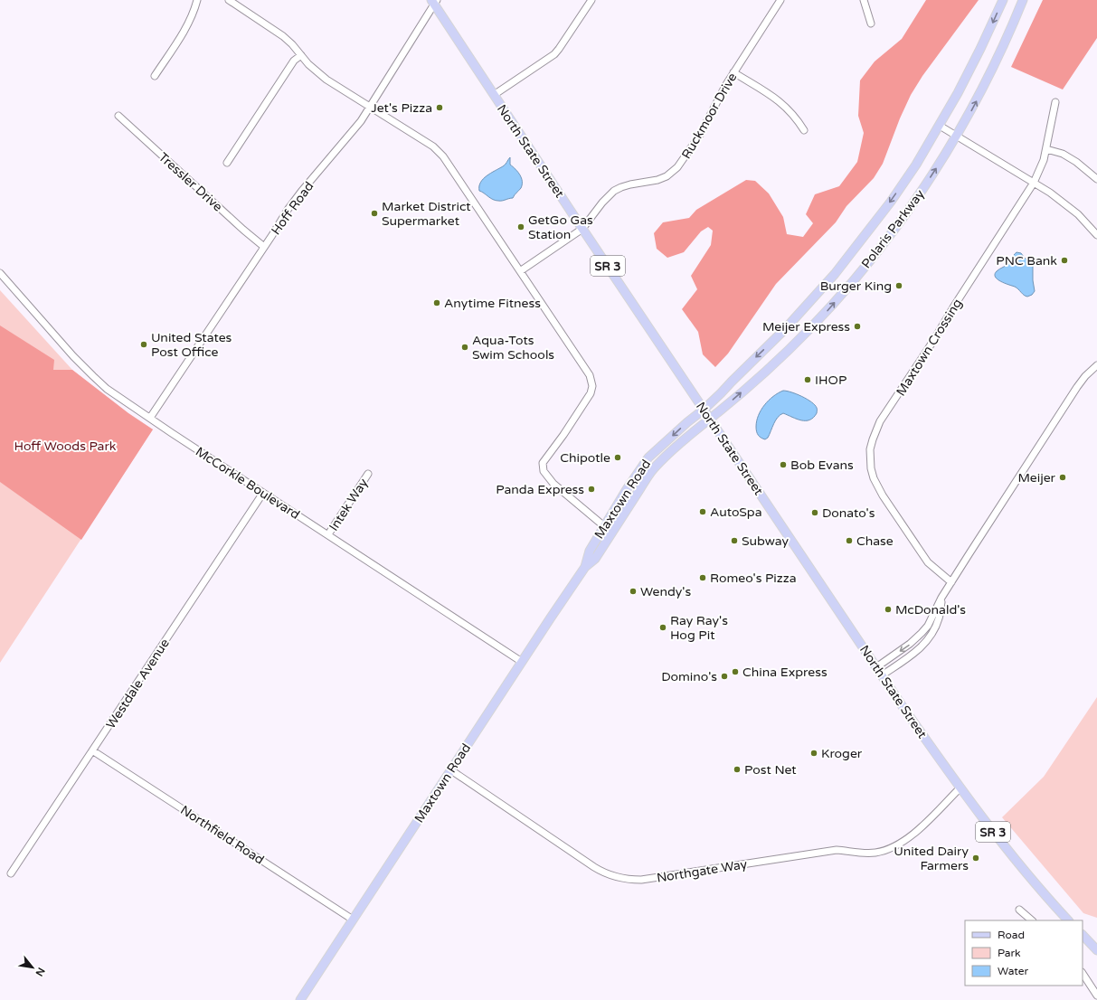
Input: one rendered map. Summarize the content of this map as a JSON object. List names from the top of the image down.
{
  "streets": {
    "main road": [
      "North State Street",
      "Polaris Parkway",
      "SR 3",
      "Maxtown Road"
    ],
    "street": [
      "Ruckmoor Drive",
      "Tressler Drive",
      "Hoff Road",
      "Maxtown Crossing",
      "McCorkle Boulevard",
      "Intek Way",
      "Westdale Avenue",
      "Northfield Road",
      "Northgate Way"
    ]
  },
  "crossings": [
    ["Ruckmoor Drive", "North State Street"],
    ["North State Street", "Hoff Road"],
    ["North State Street", "Polaris Parkway"],
    ["North State Street", "Maxtown Road"],
    ["North State Street", "Northgate Way"],
    ["Tressler Drive", "Hoff Road"],
    ["Hoff Road", "McCorkle Boulevard"],
    ["Polaris Parkway", "Maxtown Road"],
    ["McCorkle Boulevard", "Maxtown Road"],
    ["McCorkle Boulevard", "Intek Way"],
    ["McCorkle Boulevard", "Westdale Avenue"],
    ["Maxtown Road", "Northfield Road"],
    ["Maxtown Road", "Northgate Way"],
    ["Westdale Avenue", "Northfield Road"]
  ],
  "parks": ["Hoff Woods Park"],
  "places": [
    "Jet's Pizza",
    "Market District Supermarket",
    "GetGo Gas Station",
    "PNC Bank",
    "Burger King",
    "Anytime Fitness",
    "Meijer Express",
    "United States Post Office",
    "Aqua-Tots Swim Schools",
    "IHOP",
    "Chipotle",
    "Bob Evans",
    "Meijer",
    "Panda Express",
    "AutoSpa",
    "Donato's",
    "Subway",
    "Chase",
    "Romeo's Pizza",
    "Wendy's",
    "McDonald's",
    "Ray Ray's Hog Pit",
    "China Express",
    "Domino's",
    "Kroger",
    "Post Net",
    "United Dairy Farmers"
  ],
  "legend": ["Road", "Park", "Water"],
  "north": "bottom right"
}
